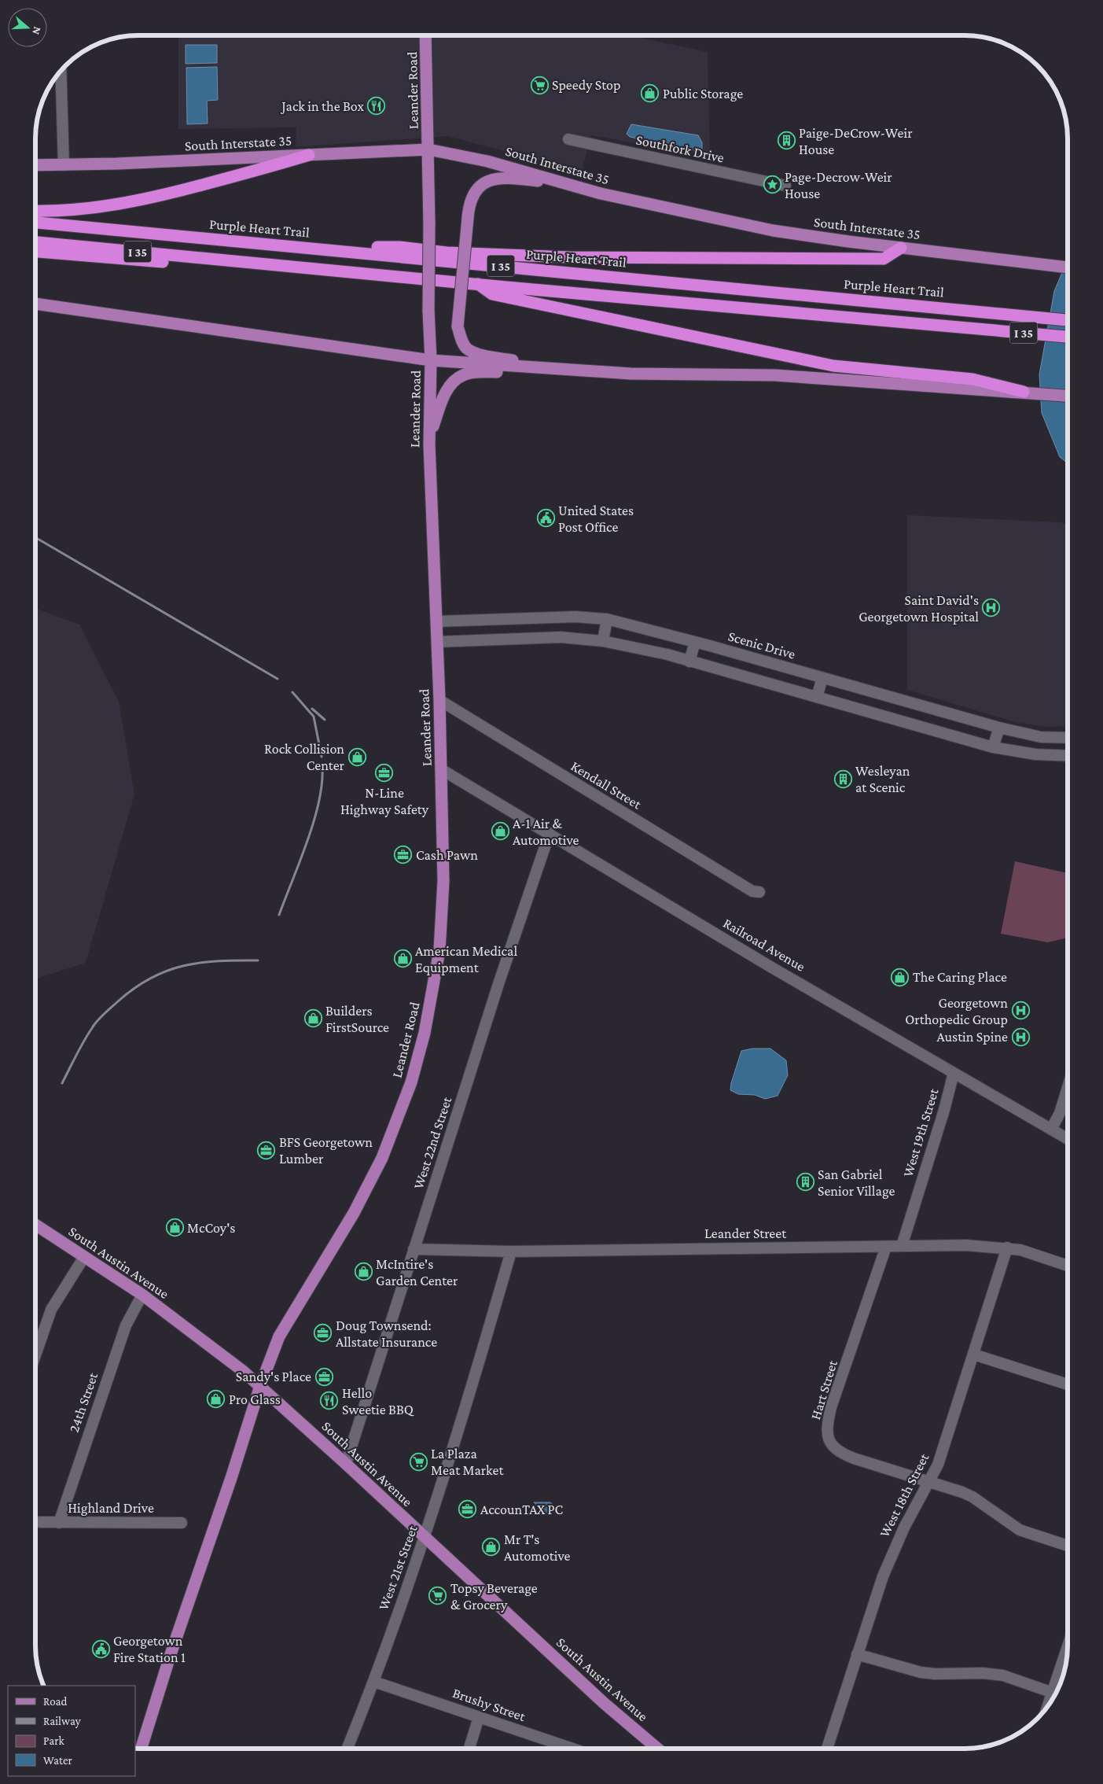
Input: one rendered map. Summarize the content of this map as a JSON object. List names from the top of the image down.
{
  "streets": {
    "highway": ["Purple Heart Trail", "I 35"],
    "main road": ["Leander Road", "South Interstate 35", "South Austin Avenue"],
    "street": [
      "Southfork Drive",
      "Scenic Drive",
      "Kendall Street",
      "Railroad Avenue",
      "West 19th Street",
      "West 22nd Street",
      "Leander Street",
      "Hart Street",
      "24th Street",
      "West 18th Street",
      "Highland Drive",
      "West 21st Street",
      "Brushy Street"
    ]
  },
  "crossings": [
    ["Leander Road", "South Interstate 35"],
    ["Leander Road", "Scenic Drive"],
    ["Leander Road", "Kendall Street"],
    ["Leander Road", "Railroad Avenue"],
    ["Leander Road", "South Austin Avenue"],
    ["Railroad Avenue", "West 19th Street"],
    ["Railroad Avenue", "West 22nd Street"],
    ["West 19th Street", "Leander Street"],
    ["West 22nd Street", "Leander Street"],
    ["West 22nd Street", "South Austin Avenue"],
    ["Leander Street", "Hart Street"],
    ["Leander Street", "West 18th Street"],
    ["Leander Street", "West 21st Street"],
    ["South Austin Avenue", "24th Street"],
    ["South Austin Avenue", "West 21st Street"],
    ["Hart Street", "West 18th Street"],
    ["24th Street", "Highland Drive"],
    ["West 21st Street", "Brushy Street"]
  ],
  "places": {
    "supermarket": ["Speedy Stop", "La Plaza Meat Market", "Topsy Beverage & Grocery"],
    "shop": [
      "Public Storage",
      "Rock Collision Center",
      "A-1 Air & Automotive",
      "American Medical Equipment",
      "The Caring Place",
      "Builders FirstSource",
      "McCoy's",
      "McIntire's Garden Center",
      "Pro Glass",
      "Mr T's Automotive"
    ],
    "restaurant": ["Jack in the Box", "Hello Sweetie BBQ"],
    "building": ["Paige-DeCrow-Weir House", "Wesleyan at Scenic", "San Gabriel Senior Village"],
    "place": ["Page-Decrow-Weir House"],
    "public building": ["United States Post Office", "Georgetown Fire Station 1"],
    "hospital": ["Saint David's Georgetown Hospital", "Georgetown Orthopedic Group", "Austin Spine"],
    "office": [
      "N-Line Highway Safety",
      "Cash Pawn",
      "BFS Georgetown Lumber",
      "Doug Townsend: Allstate Insurance",
      "Sandy's Place",
      "AccounTAX PC"
    ]
  },
  "legend": [
    "Road",
    "Railway",
    "Park",
    "Water"
  ],
  "north": "right"
}
